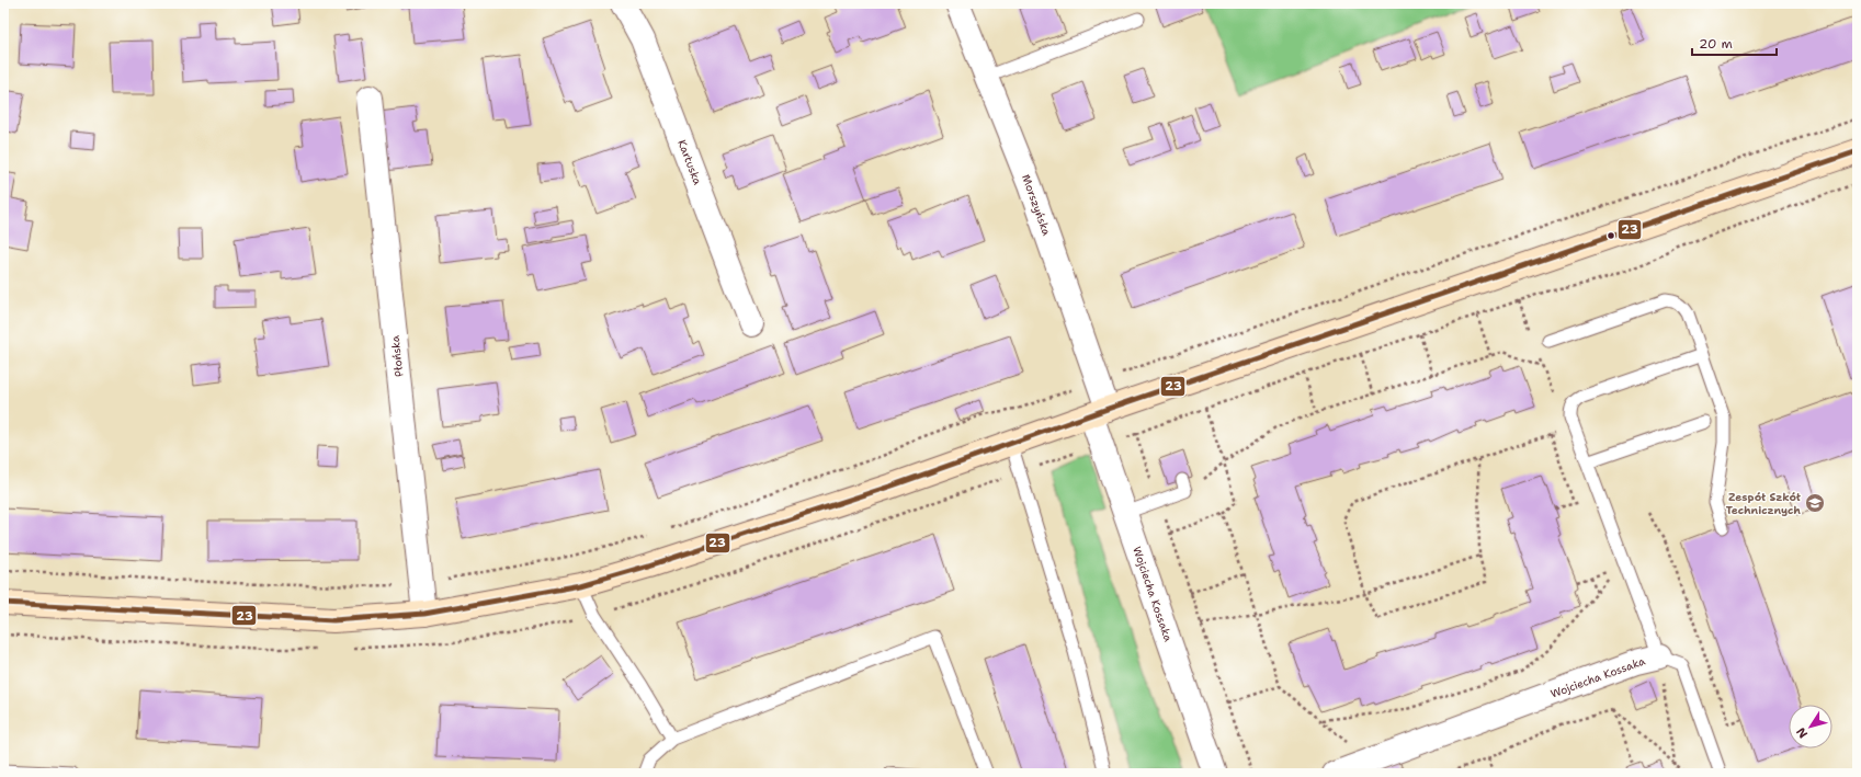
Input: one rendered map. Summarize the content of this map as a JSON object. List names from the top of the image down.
{
  "streets": {
    "street": [
      "Kartuska",
      "Morszyńska",
      "Płońska",
      "Wojciecha Kossaka"
    ]
  },
  "crossings": [
    ["Morszyńska", "Wojciecha Kossaka"]
  ],
  "places": {
    "school or university": ["Zespół Szkół Technicznych"]
  },
  "lines": ["transit line 23"],
  "scale_bar": "20 m",
  "north": "bottom left"
}
